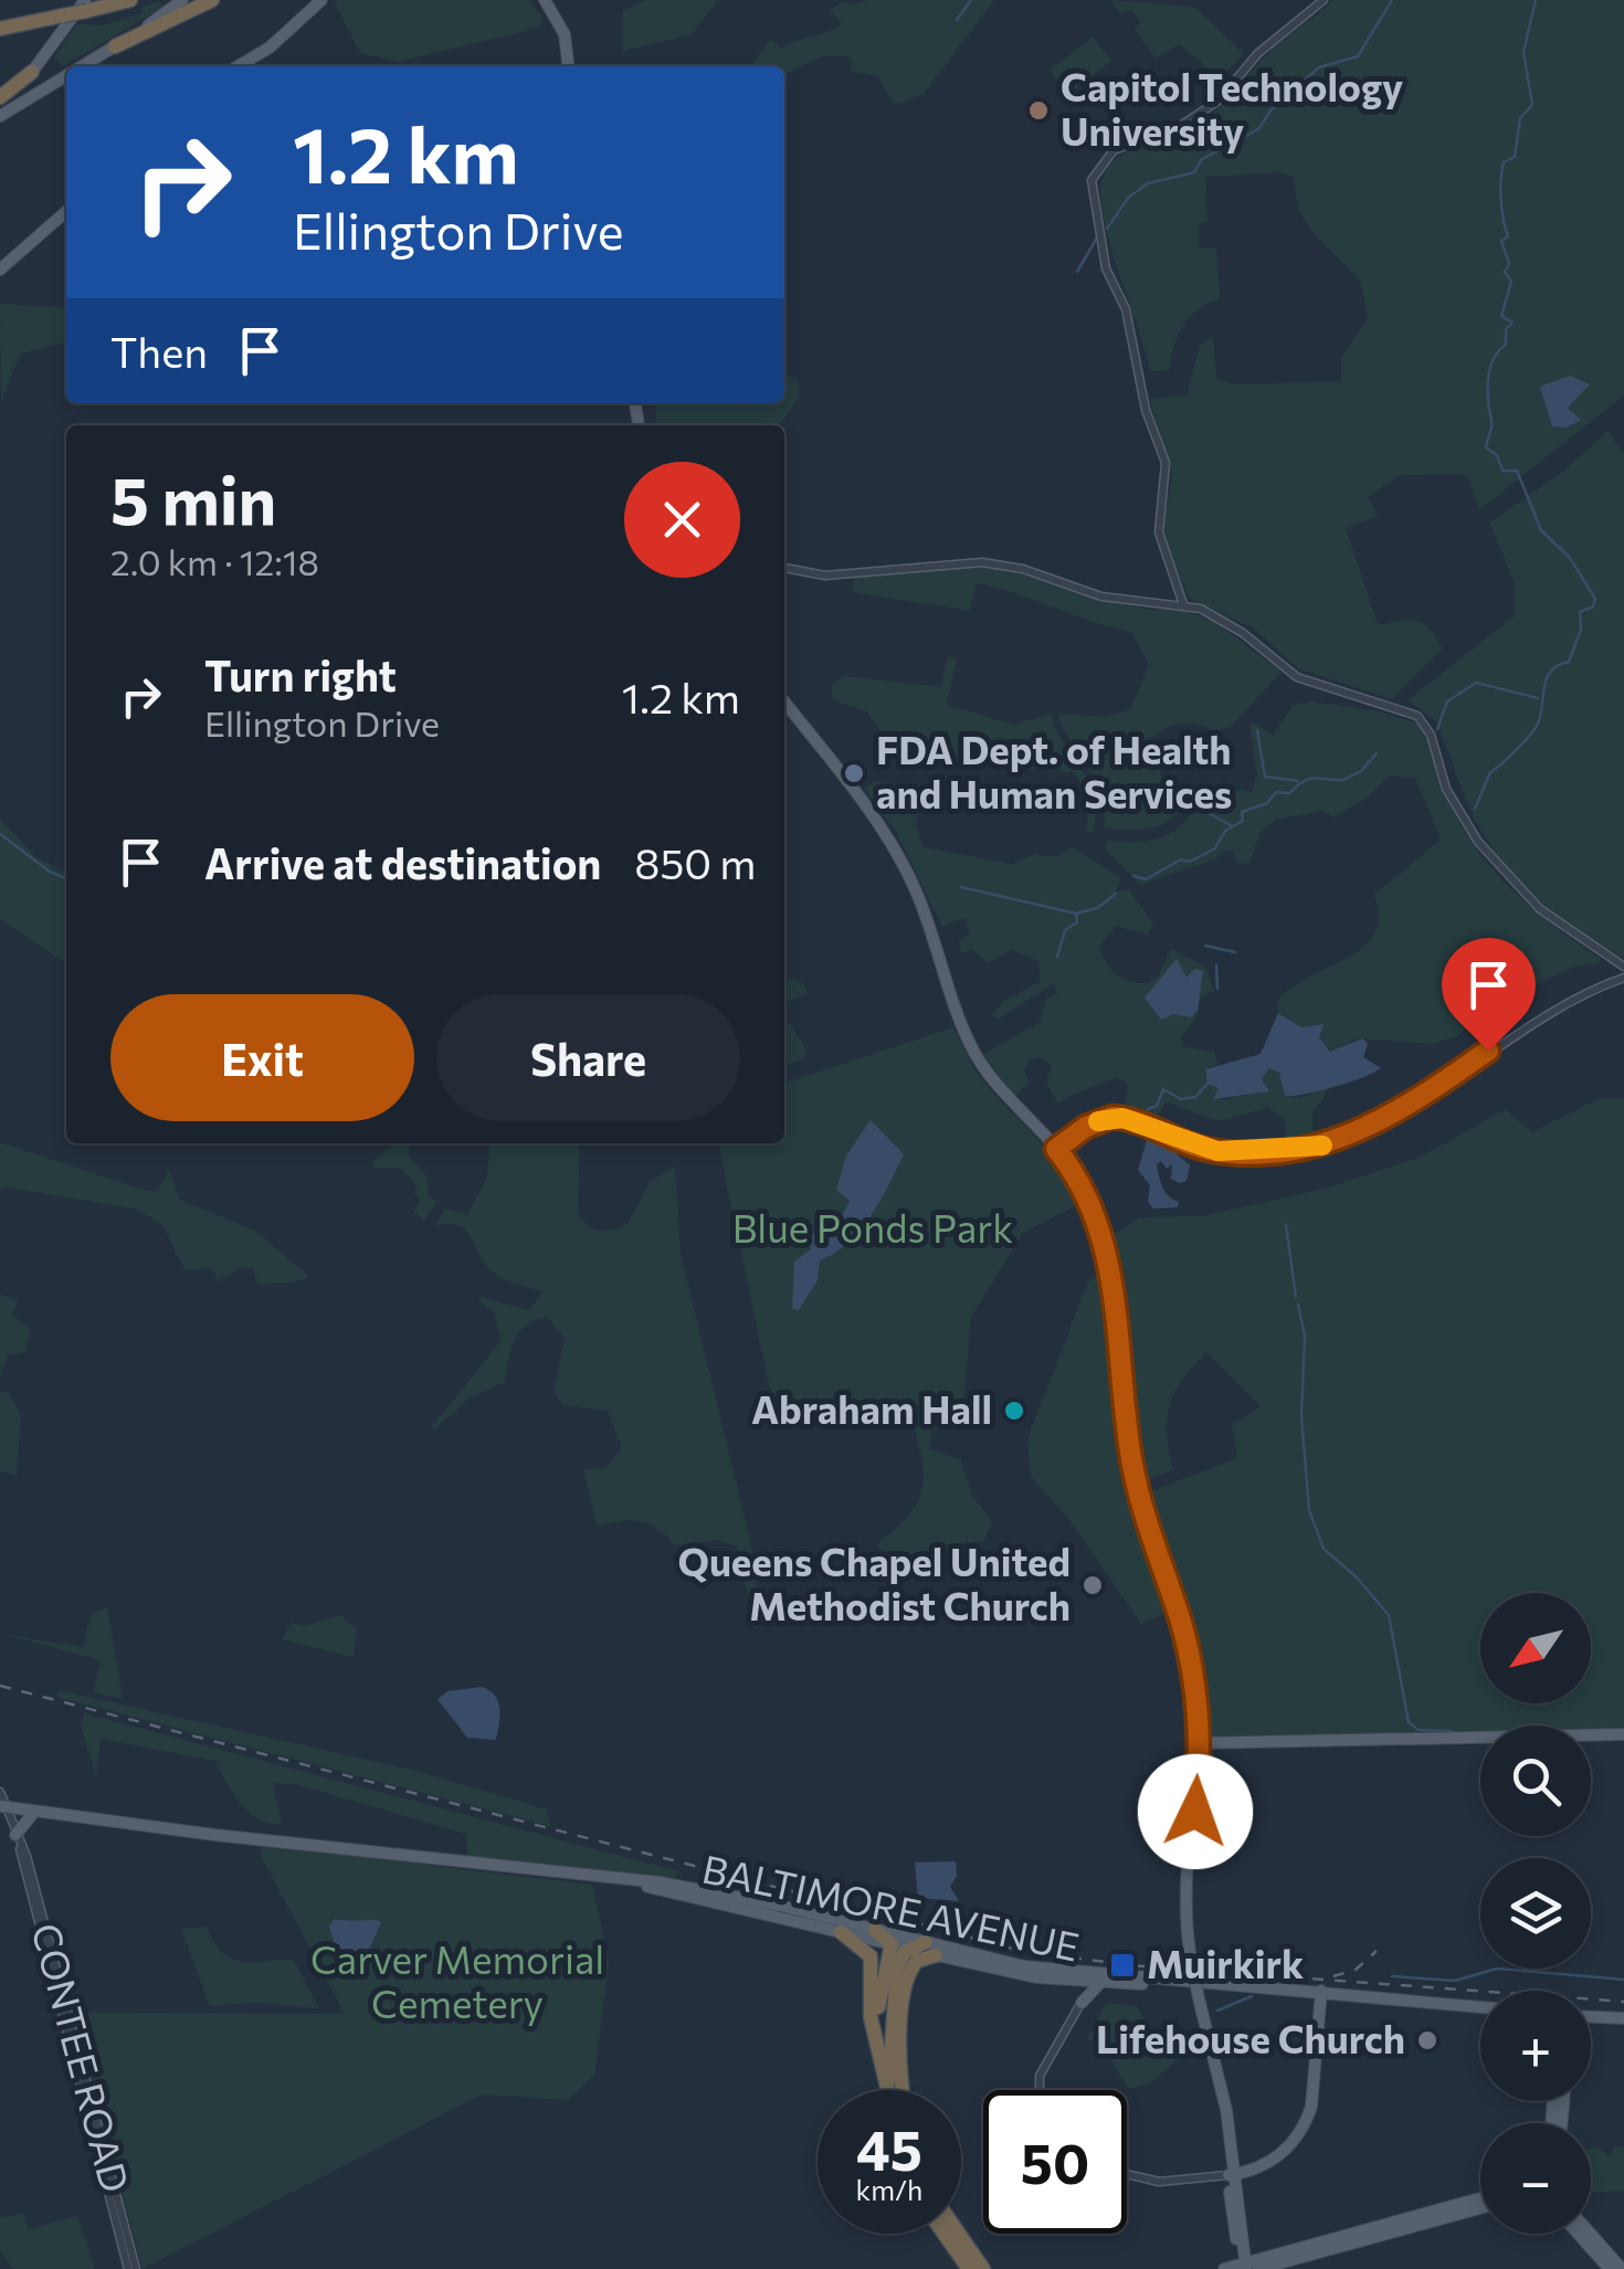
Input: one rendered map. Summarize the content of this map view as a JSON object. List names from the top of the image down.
{
  "streets": {
    "main road": ["BALTIMORE AVENUE"],
    "street": ["CONTEE ROAD"]
  },
  "crossings": [
    ["BALTIMORE AVENUE", "CONTEE ROAD"]
  ],
  "parks": ["Blue Ponds Park", "Carver Memorial Cemetery"],
  "places": {
    "other": [
      "Capitol Technology University",
      "FDA Dept. of Health and Human Services",
      "Abraham Hall",
      "Queens Chapel United Methodist Church",
      "Lifehouse Church"
    ],
    "transit": ["Muirkirk"]
  },
  "north": "bottom left",
  "page": {
    "turn": ["1.2 km", "Ellington Drive"],
    "then": "Then",
    "heading": ["5 min", "2.0 km · 12:18"],
    "list": [
      {
        "name": "Turn right",
        "note": "Ellington Drive",
        "value": "1.2 km"
      },
      {
        "name": "Arrive at destination",
        "value": "850 m"
      }
    ],
    "buttons": ["Exit", "Share"],
    "map_buttons": ["+", "−"],
    "speed": "45 km/h",
    "limit": "50"
  }
}
